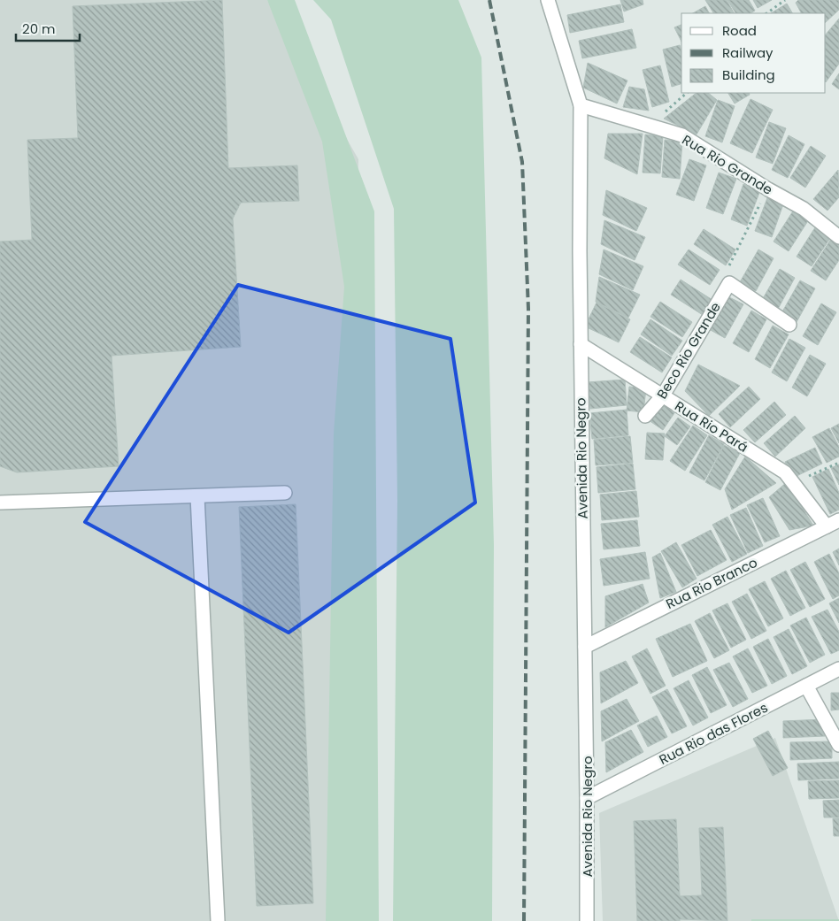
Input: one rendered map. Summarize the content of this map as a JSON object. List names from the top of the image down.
{
  "streets": {
    "street": [
      "Rua Rio Grande",
      "Beco Rio Grande",
      "Rua Rio Pará",
      "Avenida Rio Negro",
      "Rua Rio Branco",
      "Rua Rio das Flores"
    ]
  },
  "crossings": [
    ["Rua Rio Grande", "Avenida Rio Negro"],
    ["Beco Rio Grande", "Rua Rio Pará"],
    ["Rua Rio Pará", "Avenida Rio Negro"],
    ["Rua Rio Pará", "Rua Rio Branco"],
    ["Avenida Rio Negro", "Rua Rio Branco"],
    ["Avenida Rio Negro", "Rua Rio das Flores"]
  ],
  "legend": ["Road", "Railway", "Building"],
  "scale_bar": "20 m"
}
